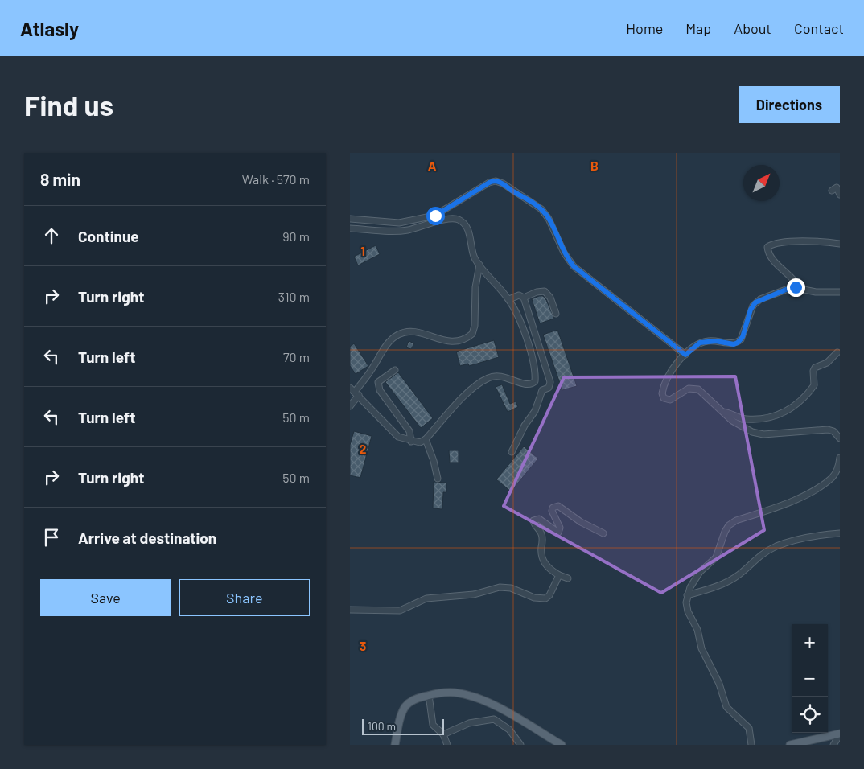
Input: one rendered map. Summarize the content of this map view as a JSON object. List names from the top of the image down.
{
  "scale_bar": "100 m",
  "north": "top right",
  "page": {
    "header": "Atlasly",
    "nav": [
      "Home",
      "Map",
      "About",
      "Contact"
    ],
    "buttons": [
      "Directions",
      ["Save", "Share"]
    ],
    "title": "Find us",
    "heading": ["8 min", "Walk · 570 m"],
    "list": [
      ["Continue", "90 m"],
      ["Turn right", "310 m"],
      ["Turn left", "70 m"],
      ["Turn left", "50 m"],
      ["Turn right", "50 m"],
      "Arrive at destination"
    ],
    "map_buttons": ["+", "−"],
    "scale": "100 m"
  },
  "grid": {
    "columns": ["A", "B"],
    "rows": ["1", "2", "3"]
  }
}
